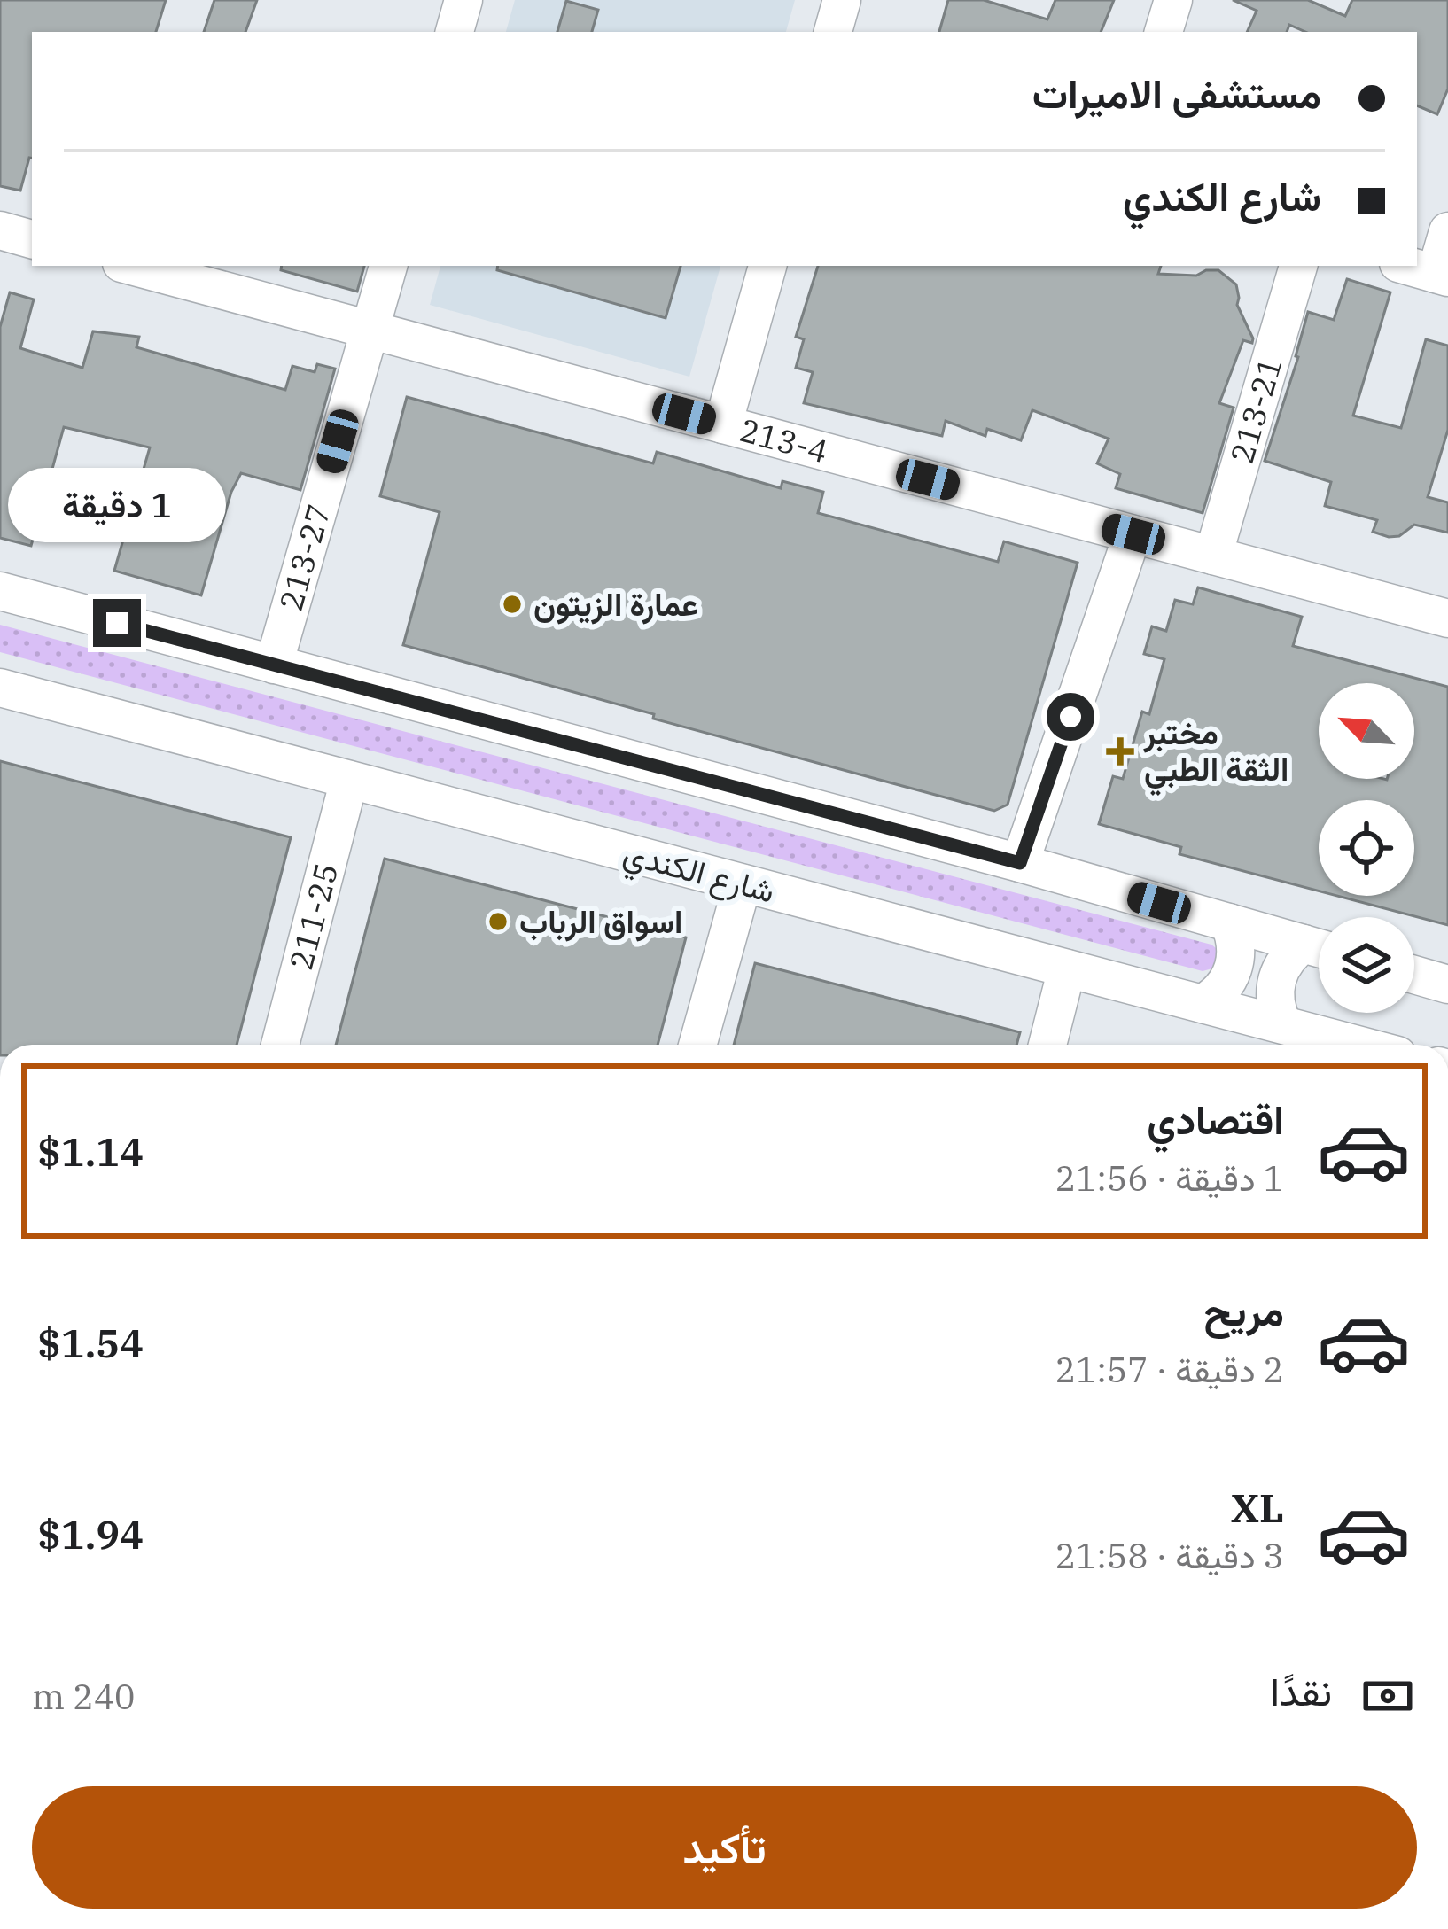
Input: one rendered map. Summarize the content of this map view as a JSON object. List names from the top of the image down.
{
  "streets": {
    "street": [
      "213-21",
      "213-4",
      "213-27",
      "شارع الكندي",
      "211-25"
    ]
  },
  "crossings": [
    ["213-21", "213-4"],
    ["213-4", "213-27"],
    ["شارع الكندي", "211-25"]
  ],
  "places": {
    "other": ["عمارة الزيتون", "اسواق الرباب"],
    "health": ["مختبر الثقة الطبي"]
  },
  "north": "top left",
  "page": {
    "banner": ["مستشفى الاميرات", "شارع الكندي"],
    "bubble": "1 دقيقة",
    "list": [
      {
        "name": "اقتصادي",
        "note": "1 دقيقة · 21:56",
        "value": "$1.14"
      },
      {
        "name": "مريح",
        "note": "2 دقيقة · 21:57",
        "value": "$1.54"
      },
      {
        "name": "XL",
        "note": "3 دقيقة · 21:58",
        "value": "$1.94"
      }
    ],
    "pay": ["نقدًا", "240 m"],
    "buttons": "تأكيد"
  }
}
